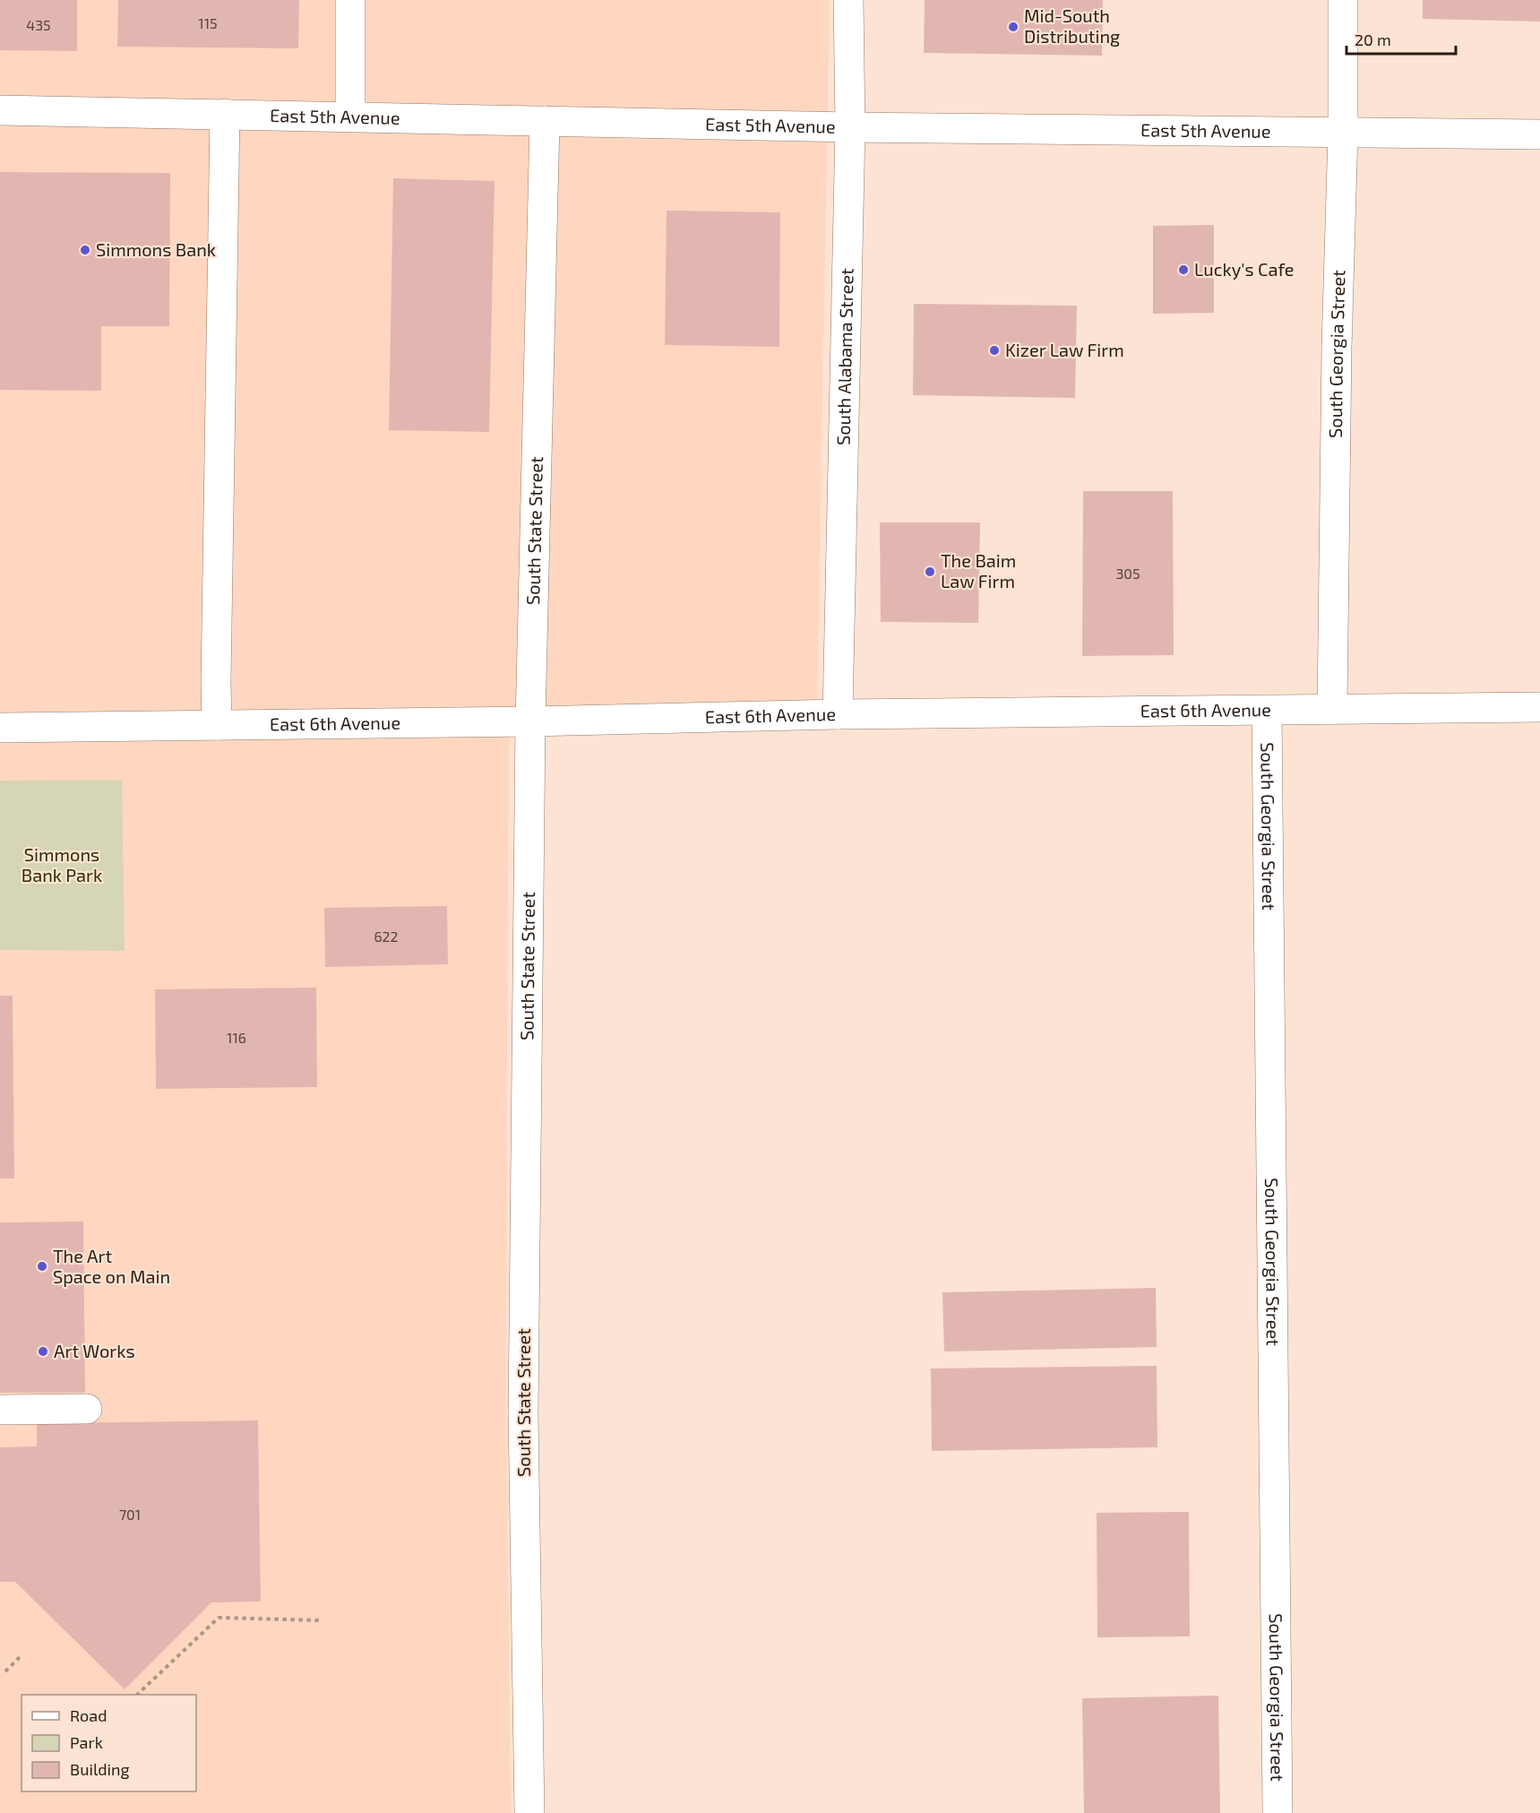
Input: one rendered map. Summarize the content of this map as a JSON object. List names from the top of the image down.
{
  "streets": {
    "street": [
      "East 5th Avenue",
      "South Georgia Street",
      "South Alabama Street",
      "South State Street",
      "East 6th Avenue"
    ]
  },
  "crossings": [
    ["East 5th Avenue", "South Georgia Street"],
    ["East 5th Avenue", "South Alabama Street"],
    ["East 5th Avenue", "South State Street"],
    ["South Georgia Street", "East 6th Avenue"],
    ["South Alabama Street", "East 6th Avenue"],
    ["South State Street", "East 6th Avenue"]
  ],
  "parks": ["Simmons Bank Park"],
  "places": [
    "Mid-South Distributing",
    "Simmons Bank",
    "Lucky's Cafe",
    "Kizer Law Firm",
    "The Baim Law Firm",
    "The Art Space on Main",
    "Art Works"
  ],
  "house_numbers": [
    "115",
    "435",
    "305",
    "622",
    "116",
    "701"
  ],
  "legend": ["Road", "Park", "Building"],
  "scale_bar": "20 m"
}
